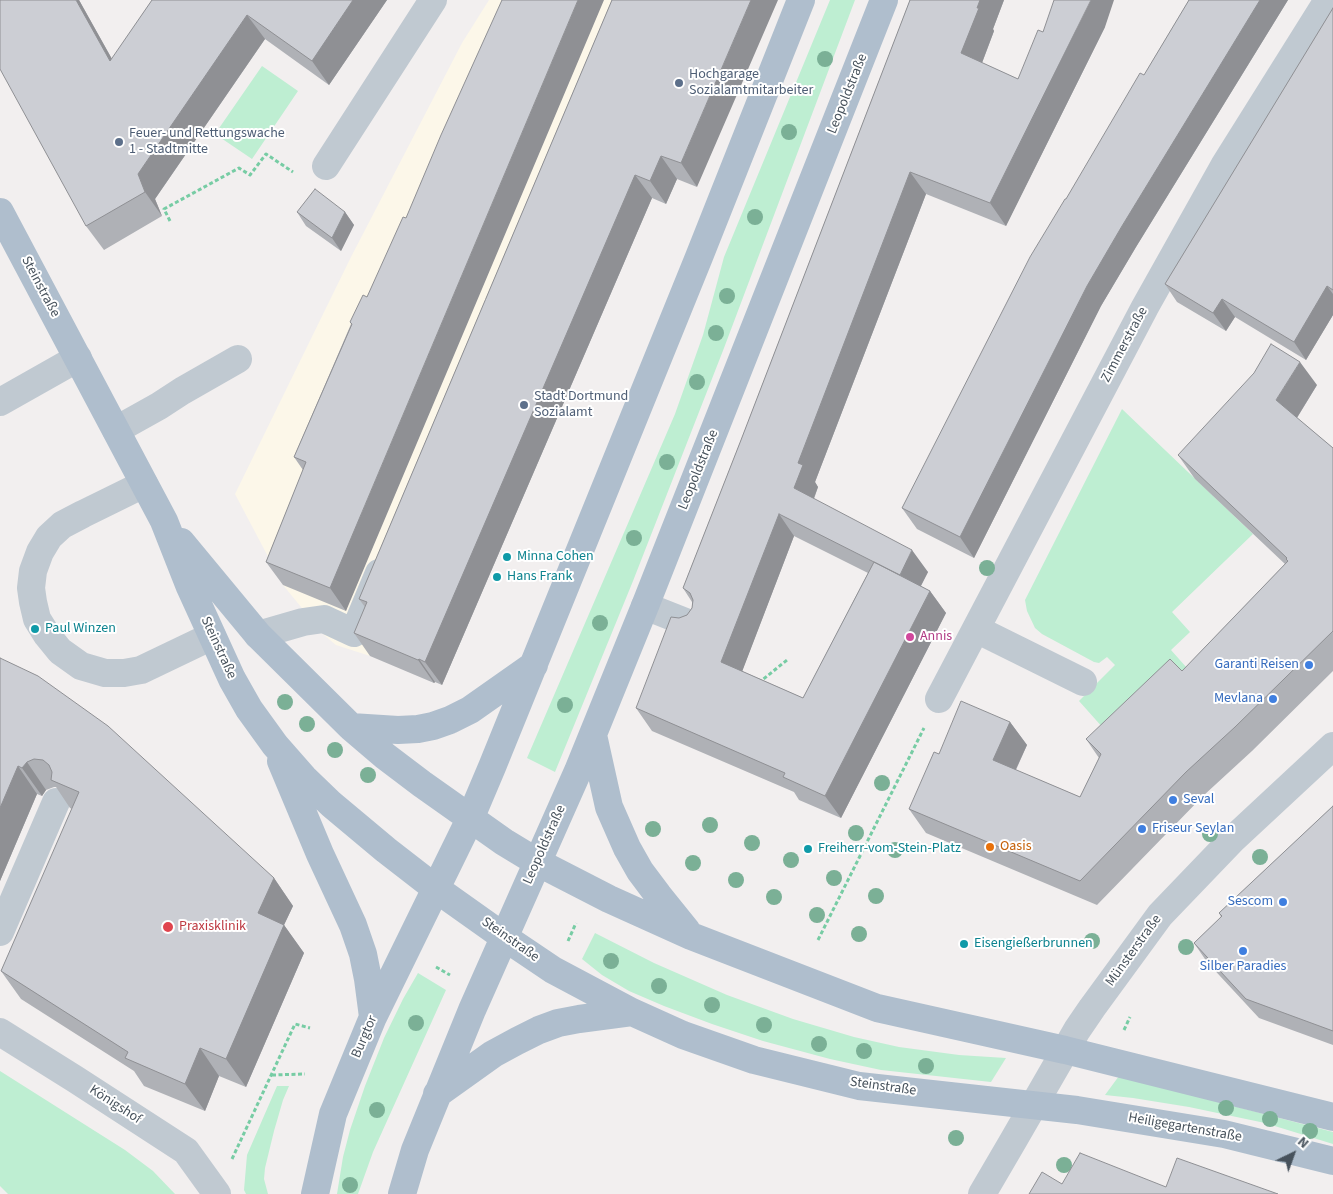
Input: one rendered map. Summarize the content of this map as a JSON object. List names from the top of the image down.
{
  "streets": {
    "main road": [
      "Leopoldstraße",
      "Steinstraße",
      "Burgtor",
      "Heiligegartenstraße"
    ],
    "street": ["Zimmerstraße", "Münsterstraße", "Königshof"]
  },
  "crossings": [
    ["Leopoldstraße", "Steinstraße"],
    ["Steinstraße", "Münsterstraße"],
    ["Steinstraße", "Burgtor"],
    ["Steinstraße", "Heiligegartenstraße"],
    ["Münsterstraße", "Heiligegartenstraße"]
  ],
  "places": [
    "Hochgarage Sozialamtmitarbeiter",
    "Feuer- und Rettungswache 1 - Stadtmitte",
    "Stadt Dortmund Sozialamt",
    "Minna Cohen",
    "Hans Frank",
    "Paul Winzen",
    "Annis",
    "Garanti Reisen",
    "Mevlana",
    "Seval",
    "Friseur Seylan",
    "Oasis",
    "Freiherr-vom-Stein-Platz",
    "Sescom",
    "Praxisklinik",
    "Eisengießerbrunnen",
    "Silber Paradies"
  ],
  "north": "top right"
}
